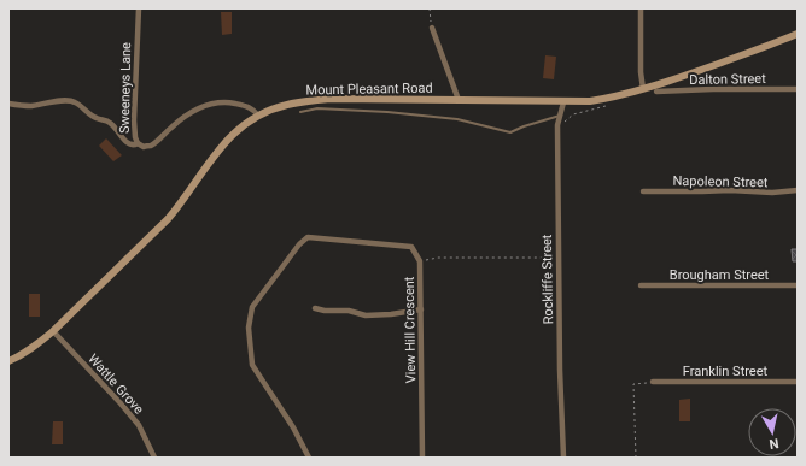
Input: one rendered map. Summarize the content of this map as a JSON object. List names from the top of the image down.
{
  "streets": {
    "street": [
      "Dalton Street",
      "Sweeneys Lane",
      "Mount Pleasant Road",
      "Napoleon Street",
      "Brougham Street",
      "Rockliffe Street",
      "View Hill Crescent",
      "Franklin Street",
      "Wattle Grove"
    ]
  },
  "crossings": [
    ["Sweeneys Lane", "Mount Pleasant Road"],
    ["Mount Pleasant Road", "Rockliffe Street"],
    ["Mount Pleasant Road", "Wattle Grove"]
  ],
  "north": "bottom"
}
